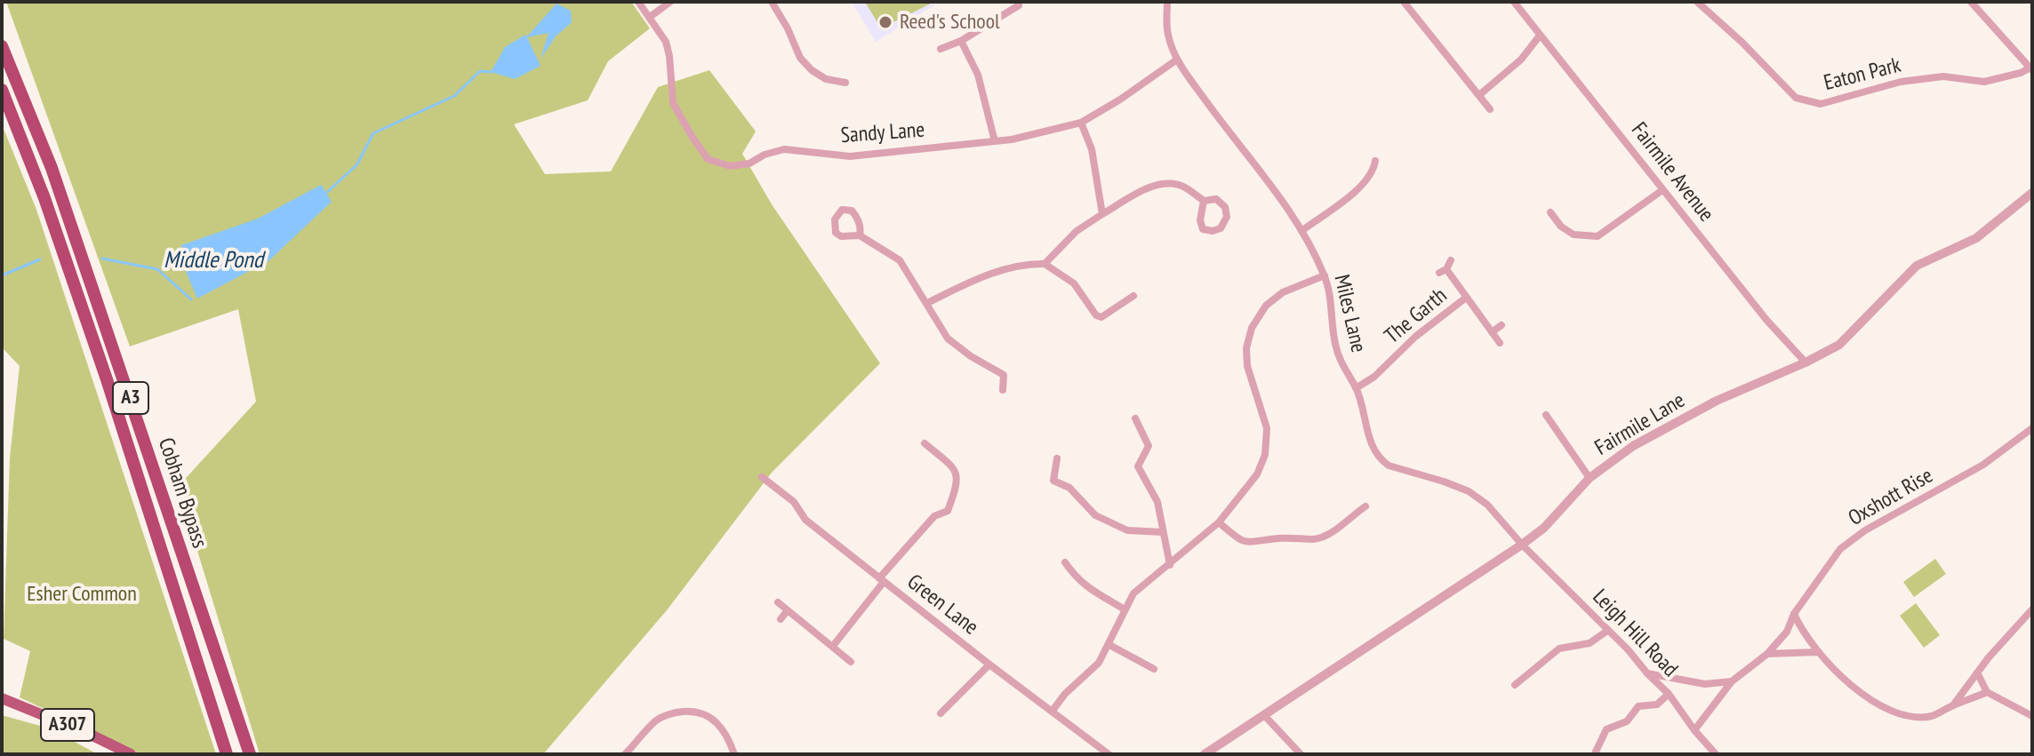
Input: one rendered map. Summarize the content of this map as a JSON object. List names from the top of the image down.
{
  "streets": {
    "highway": ["A3", "Cobham Bypass"],
    "main road": ["A307"],
    "street": [
      "Eaton Park",
      "Sandy Lane",
      "Fairmile Avenue",
      "Miles Lane",
      "The Garth",
      "Fairmile Lane",
      "Oxshott Rise",
      "Green Lane",
      "Leigh Hill Road"
    ]
  },
  "crossings": [
    ["Sandy Lane", "Miles Lane"],
    ["Fairmile Avenue", "Fairmile Lane"],
    ["Miles Lane", "The Garth"],
    ["Miles Lane", "Fairmile Lane"],
    ["Miles Lane", "Leigh Hill Road"],
    ["Fairmile Lane", "Leigh Hill Road"],
    ["Oxshott Rise", "Leigh Hill Road"]
  ],
  "water": ["Middle Pond"],
  "parks": ["Esher Common"],
  "places": ["Reed's School"]
}
